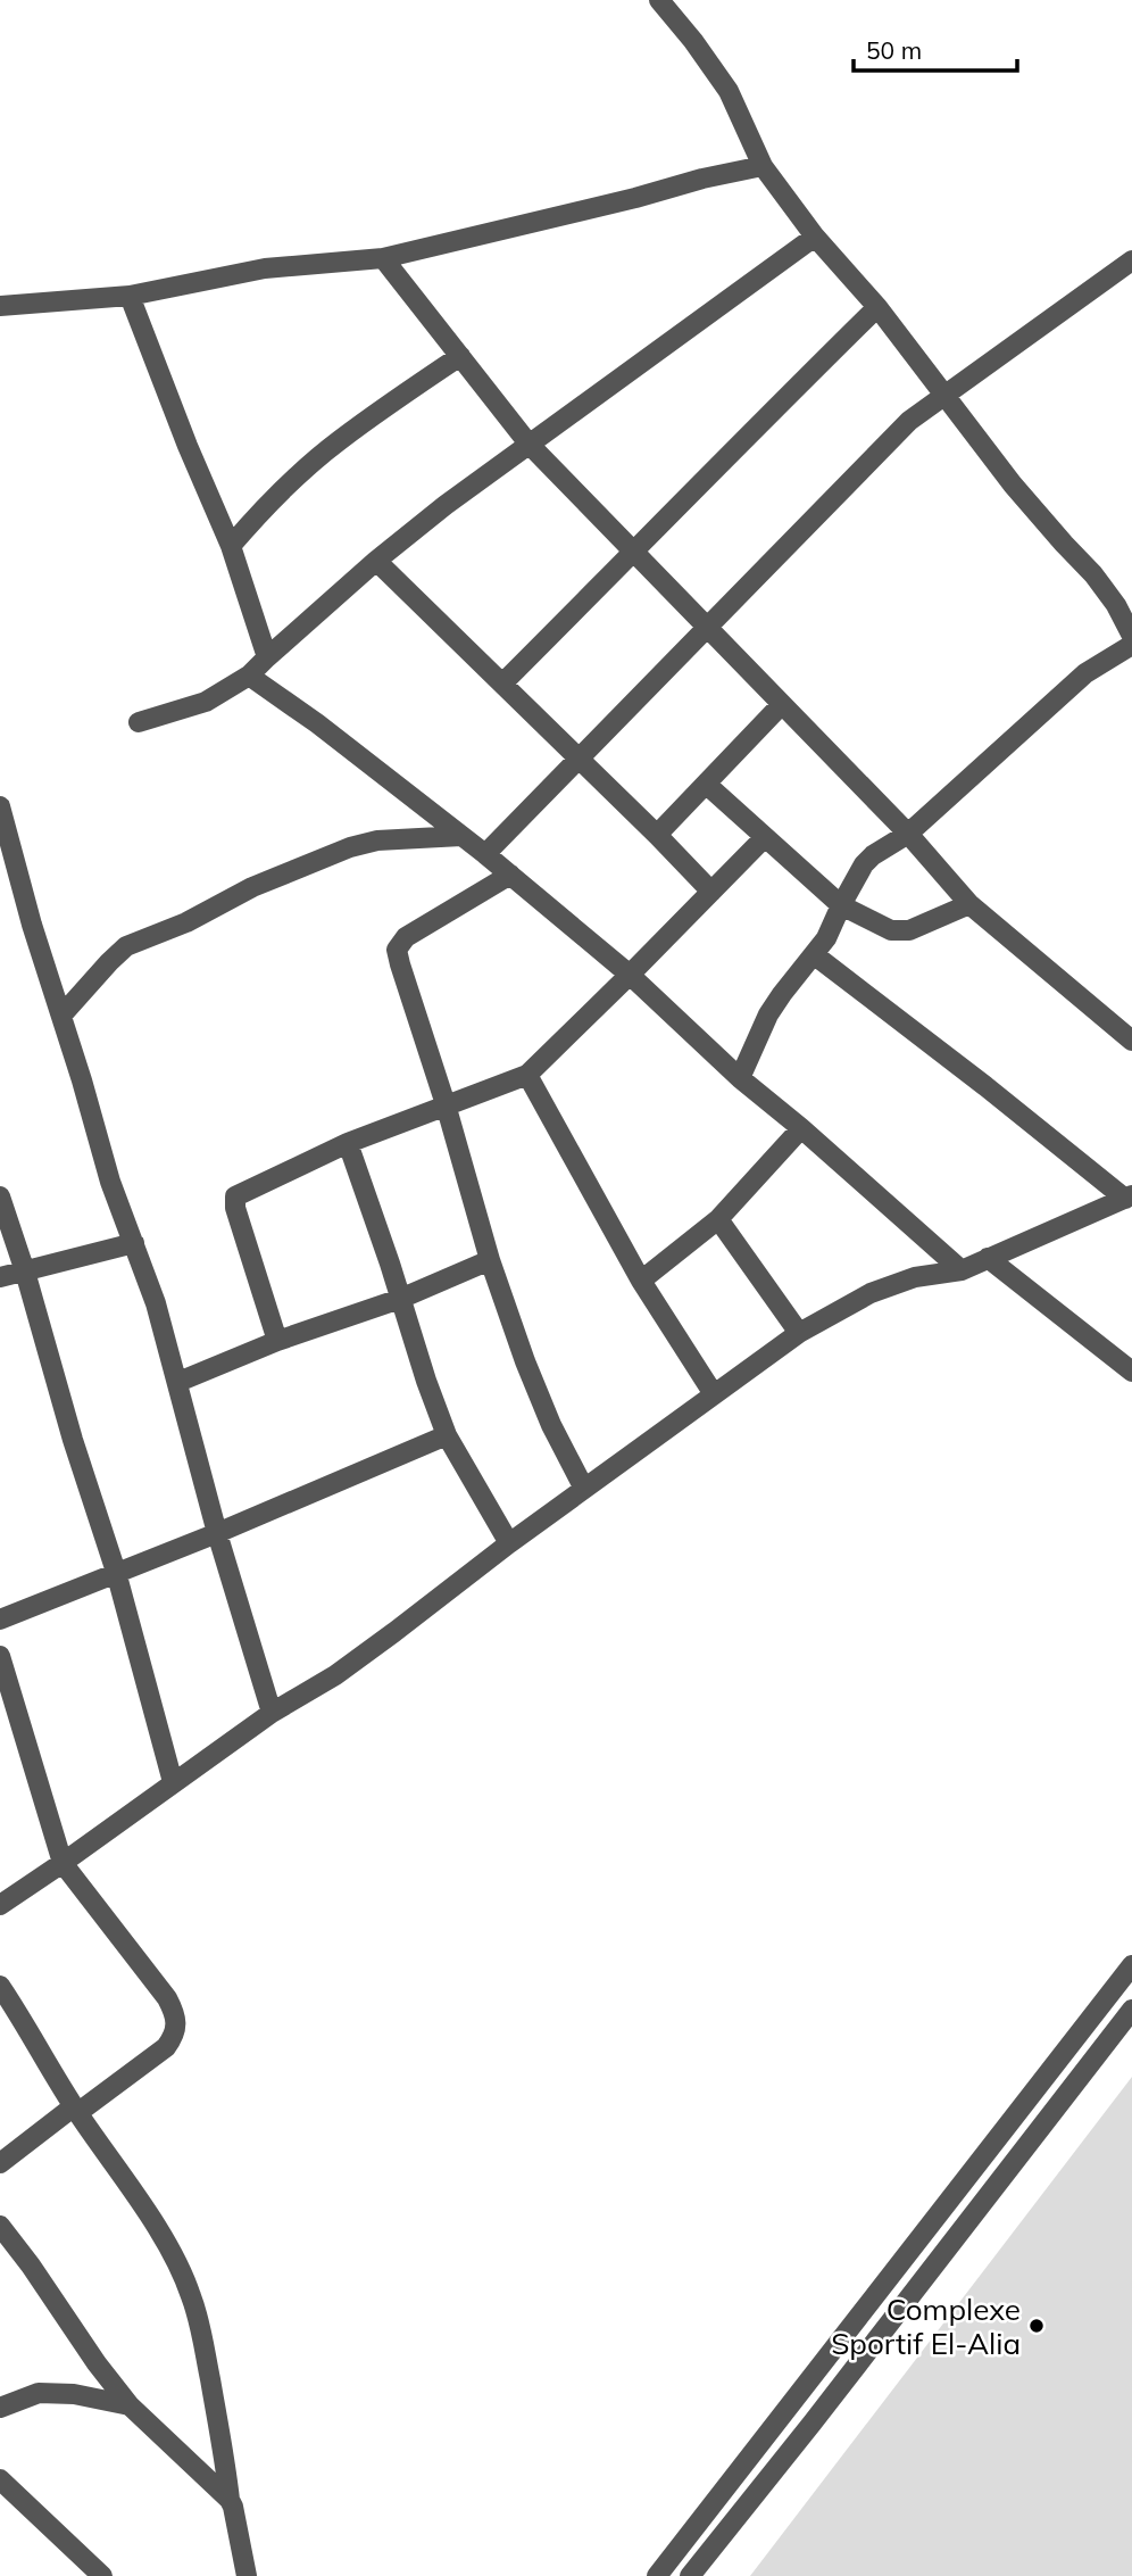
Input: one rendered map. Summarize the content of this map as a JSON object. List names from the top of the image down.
{
  "places": ["Complexe Sportif El-Alia"],
  "scale_bar": "50 m"
}
